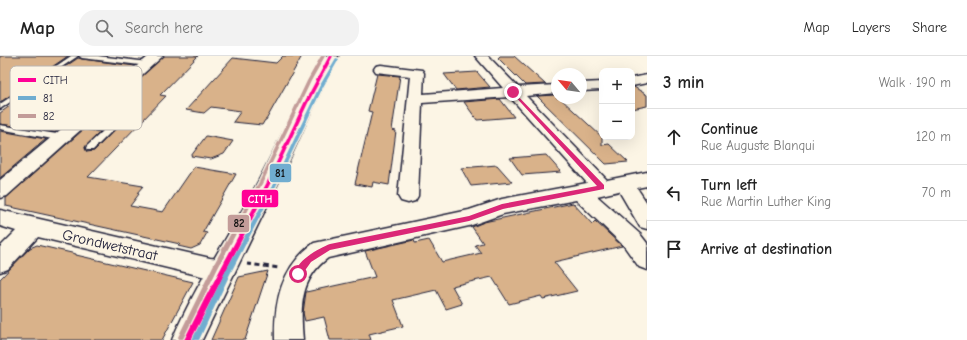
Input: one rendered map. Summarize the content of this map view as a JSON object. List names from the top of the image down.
{
  "streets": {
    "street": ["Grondwetstraat"]
  },
  "lines": ["transit line CITH", "transit line 82", "transit line 81"],
  "legend": ["CITH", "81", "82"],
  "north": "top left",
  "page": {
    "header": "Map",
    "search": "Search here",
    "nav": ["Map", "Layers", "Share"],
    "heading": ["3 min", "Walk · 190 m"],
    "map_buttons": ["+", "−"],
    "list": [
      ["Continue", "Rue Auguste Blanqui", "120 m"],
      ["Turn left", "Rue Martin Luther King", "70 m"],
      "Arrive at destination"
    ]
  }
}
